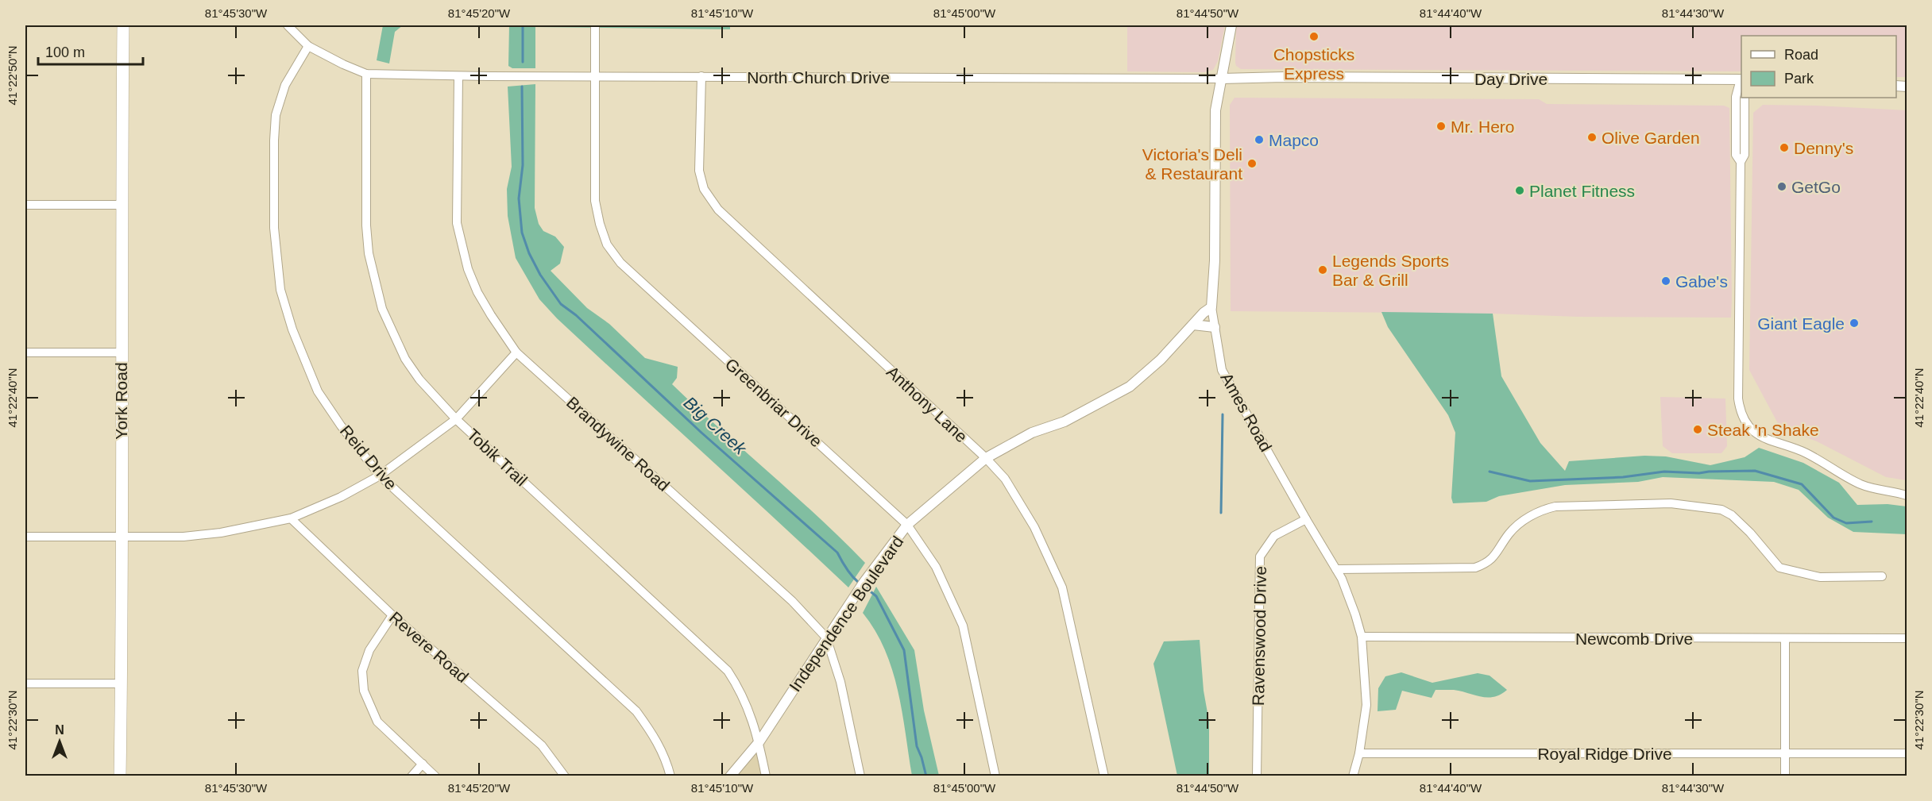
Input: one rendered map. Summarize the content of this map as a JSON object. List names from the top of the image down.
{
  "streets": {
    "main road": ["York Road"],
    "street": [
      "North Church Drive",
      "Day Drive",
      "Greenbriar Drive",
      "Anthony Lane",
      "Ames Road",
      "Brandywine Road",
      "Reid Drive",
      "Tobik Trail",
      "Independence Boulevard",
      "Ravenswood Drive",
      "Newcomb Drive",
      "Revere Road",
      "Royal Ridge Drive"
    ]
  },
  "crossings": [
    ["North Church Drive", "Day Drive"],
    ["North Church Drive", "Greenbriar Drive"],
    ["North Church Drive", "Anthony Lane"],
    ["North Church Drive", "Ames Road"],
    ["North Church Drive", "Brandywine Road"],
    ["North Church Drive", "Reid Drive"],
    ["North Church Drive", "Tobik Trail"],
    ["Day Drive", "Ames Road"],
    ["Greenbriar Drive", "Independence Boulevard"],
    ["Anthony Lane", "Independence Boulevard"],
    ["Ames Road", "Independence Boulevard"],
    ["Ames Road", "Ravenswood Drive"],
    ["Ames Road", "Newcomb Drive"],
    ["Ames Road", "Royal Ridge Drive"],
    ["Brandywine Road", "Independence Boulevard"],
    ["Tobik Trail", "Independence Boulevard"]
  ],
  "water": ["Big Creek"],
  "places": [
    "Chopsticks Express",
    "Mr. Hero",
    "Olive Garden",
    "Mapco",
    "Denny's",
    "Victoria's Deli & Restaurant",
    "GetGo",
    "Planet Fitness",
    "Legends Sports Bar & Grill",
    "Gabe's",
    "Giant Eagle",
    "Steak 'n Shake"
  ],
  "legend": ["Road", "Park"],
  "scale_bar": "100 m",
  "north": "top",
  "coordinates": [
    "81°45'30\"W",
    "81°45'20\"W",
    "81°45'10\"W",
    "81°45'00\"W",
    "81°44'50\"W",
    "81°44'40\"W",
    "81°44'30\"W",
    "41°22'50\"N",
    "41°22'40\"N",
    "41°22'30\"N"
  ]
}
